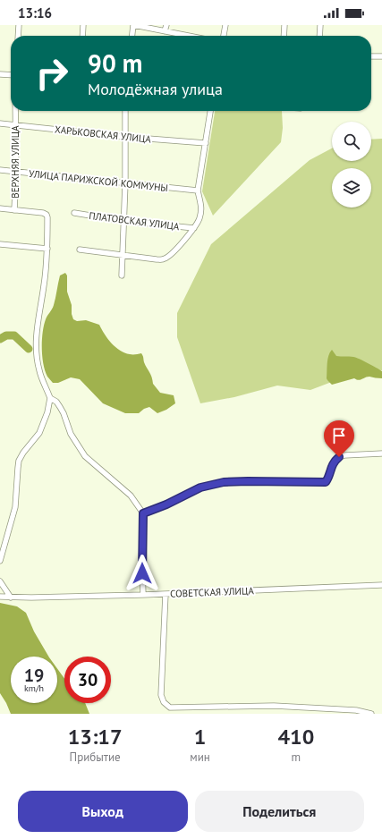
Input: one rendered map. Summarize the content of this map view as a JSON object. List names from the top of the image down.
{
  "streets": {
    "street": [
      "ХАРЬКОВСКАЯ УЛИЦА",
      "ВЕРХНЯЯ УЛИЦА",
      "УЛИЦА ПАРИЖСКОЙ КОММУНЫ",
      "ПЛАТОВСКАЯ УЛИЦА",
      "СОВЕТСКАЯ УЛИЦА"
    ]
  },
  "crossings": [
    ["ХАРЬКОВСКАЯ УЛИЦА", "ВЕРХНЯЯ УЛИЦА"],
    ["ВЕРХНЯЯ УЛИЦА", "УЛИЦА ПАРИЖСКОЙ КОММУНЫ"]
  ],
  "page": {
    "status": "13:16",
    "turn": ["90 m", "Молодёжная улица"],
    "speed": "19 km/h",
    "limit": "30",
    "eta": [
      "13:17",
      "Прибытие",
      "1",
      "мин",
      "410",
      "m"
    ],
    "buttons": ["Выход", "Поделиться"]
  }
}
